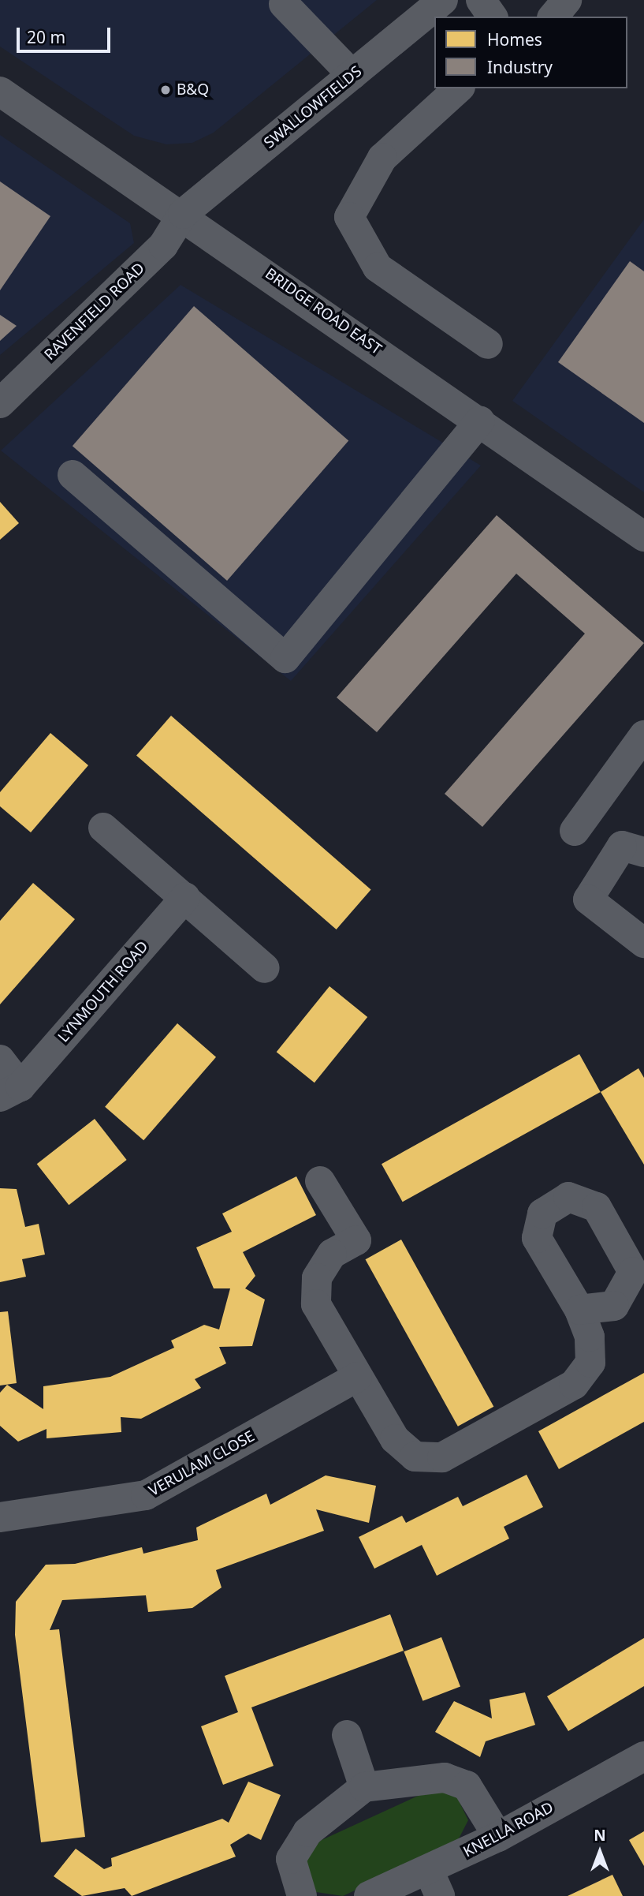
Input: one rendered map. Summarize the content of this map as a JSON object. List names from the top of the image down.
{
  "streets": {
    "street": [
      "SWALLOWFIELDS",
      "RAVENFIELD ROAD",
      "BRIDGE ROAD EAST",
      "LYNMOUTH ROAD",
      "VERULAM CLOSE",
      "KNELLA ROAD"
    ]
  },
  "crossings": [
    ["SWALLOWFIELDS", "RAVENFIELD ROAD"],
    ["SWALLOWFIELDS", "BRIDGE ROAD EAST"],
    ["RAVENFIELD ROAD", "BRIDGE ROAD EAST"]
  ],
  "places": ["B&Q"],
  "legend": ["Homes", "Industry"],
  "scale_bar": "20 m",
  "north": "top"
}
